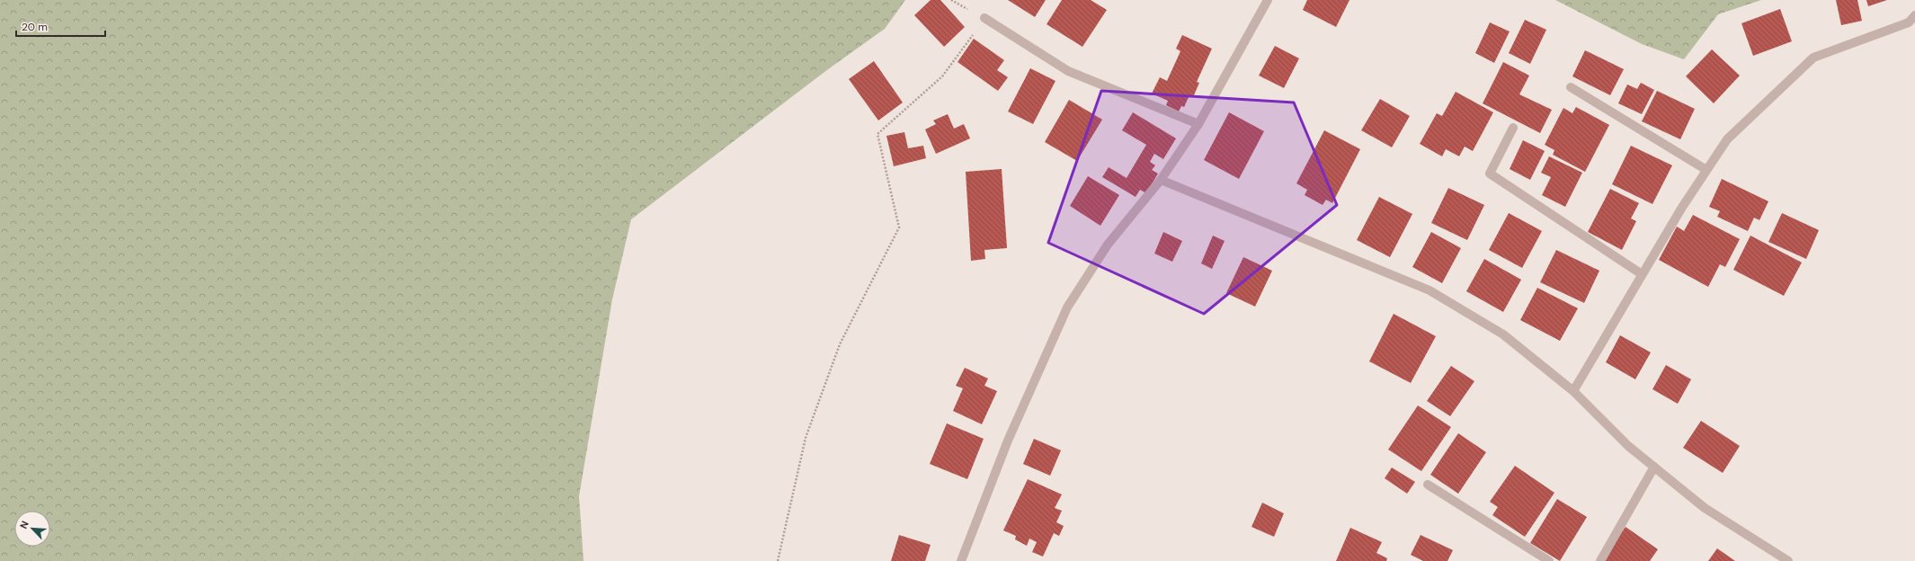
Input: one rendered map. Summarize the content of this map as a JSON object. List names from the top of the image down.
{
  "scale_bar": "20 m",
  "north": "top left"
}
